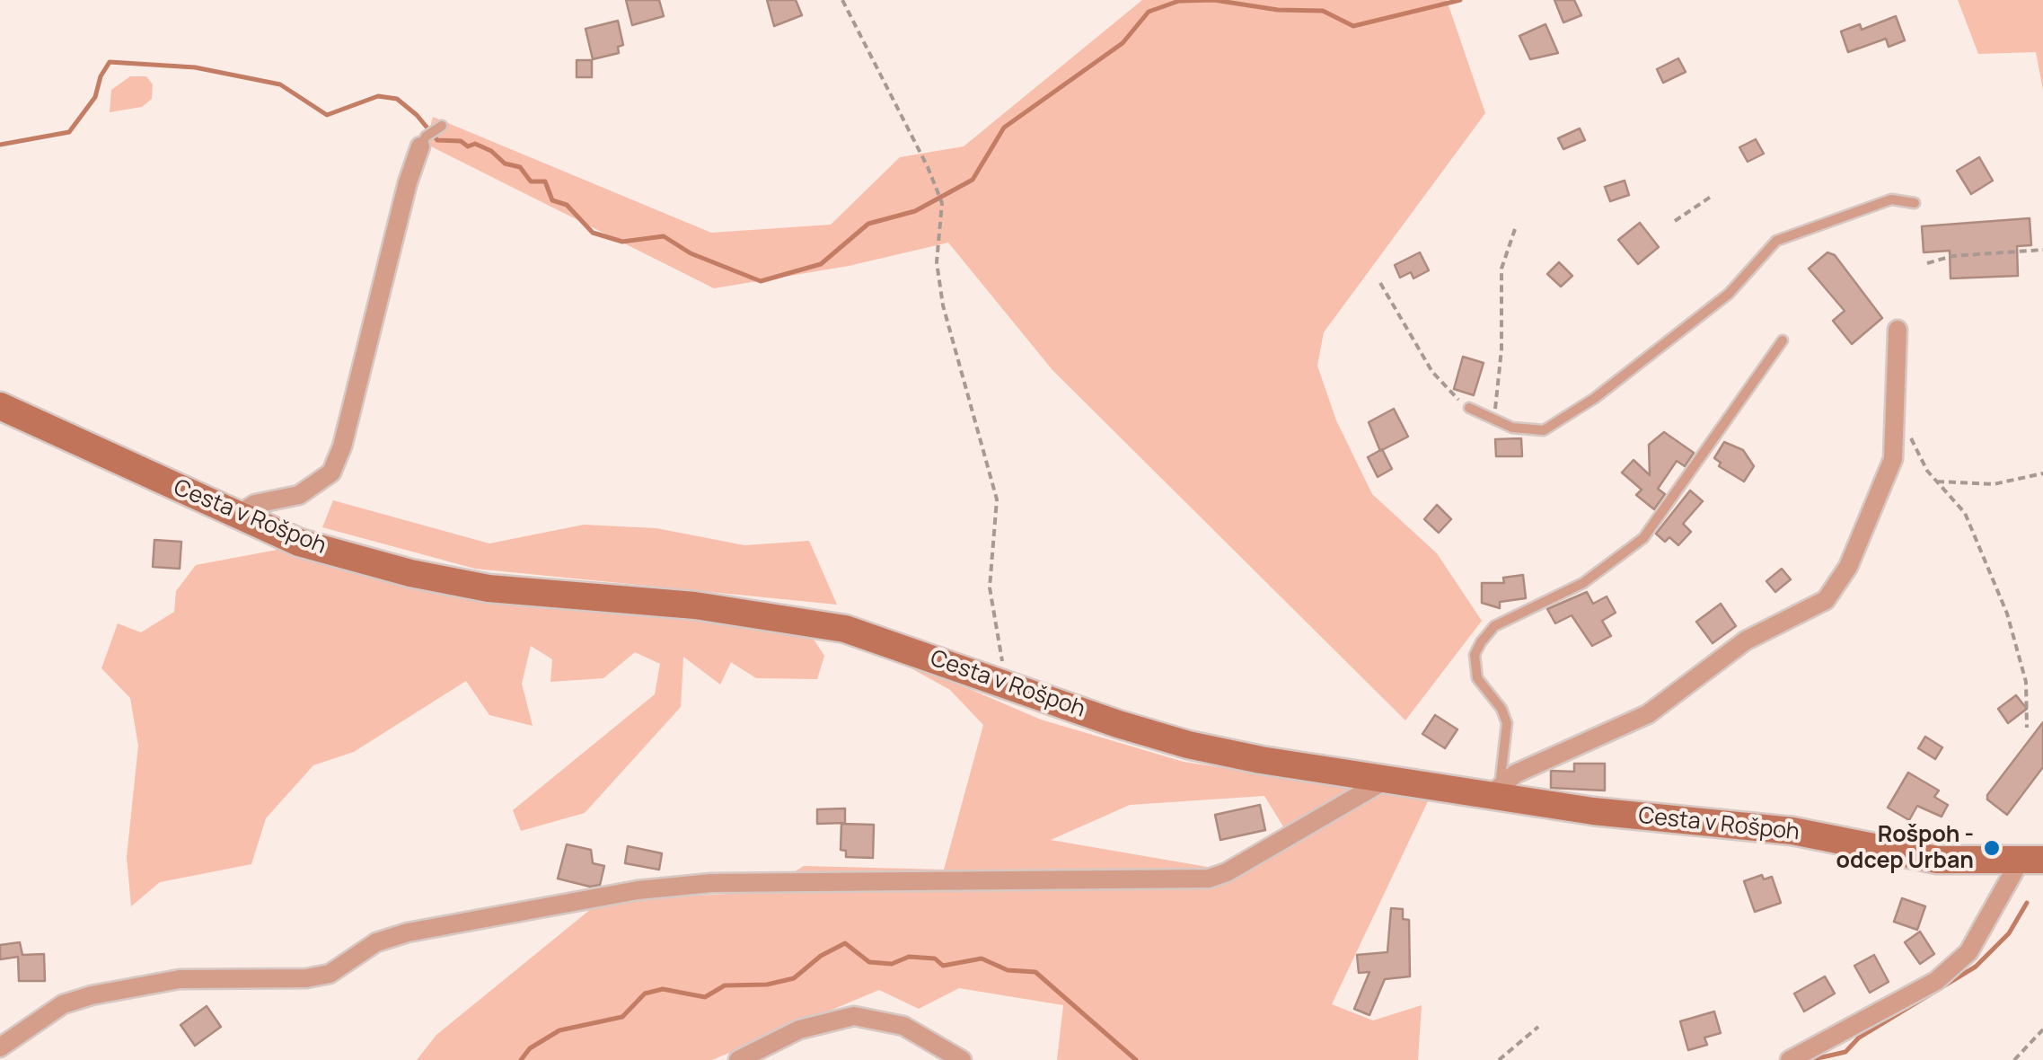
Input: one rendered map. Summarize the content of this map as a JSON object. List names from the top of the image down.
{
  "streets": {
    "street": ["Cesta v Rošpoh"]
  },
  "places": ["Rošpoh - odcep Urban"]
}
